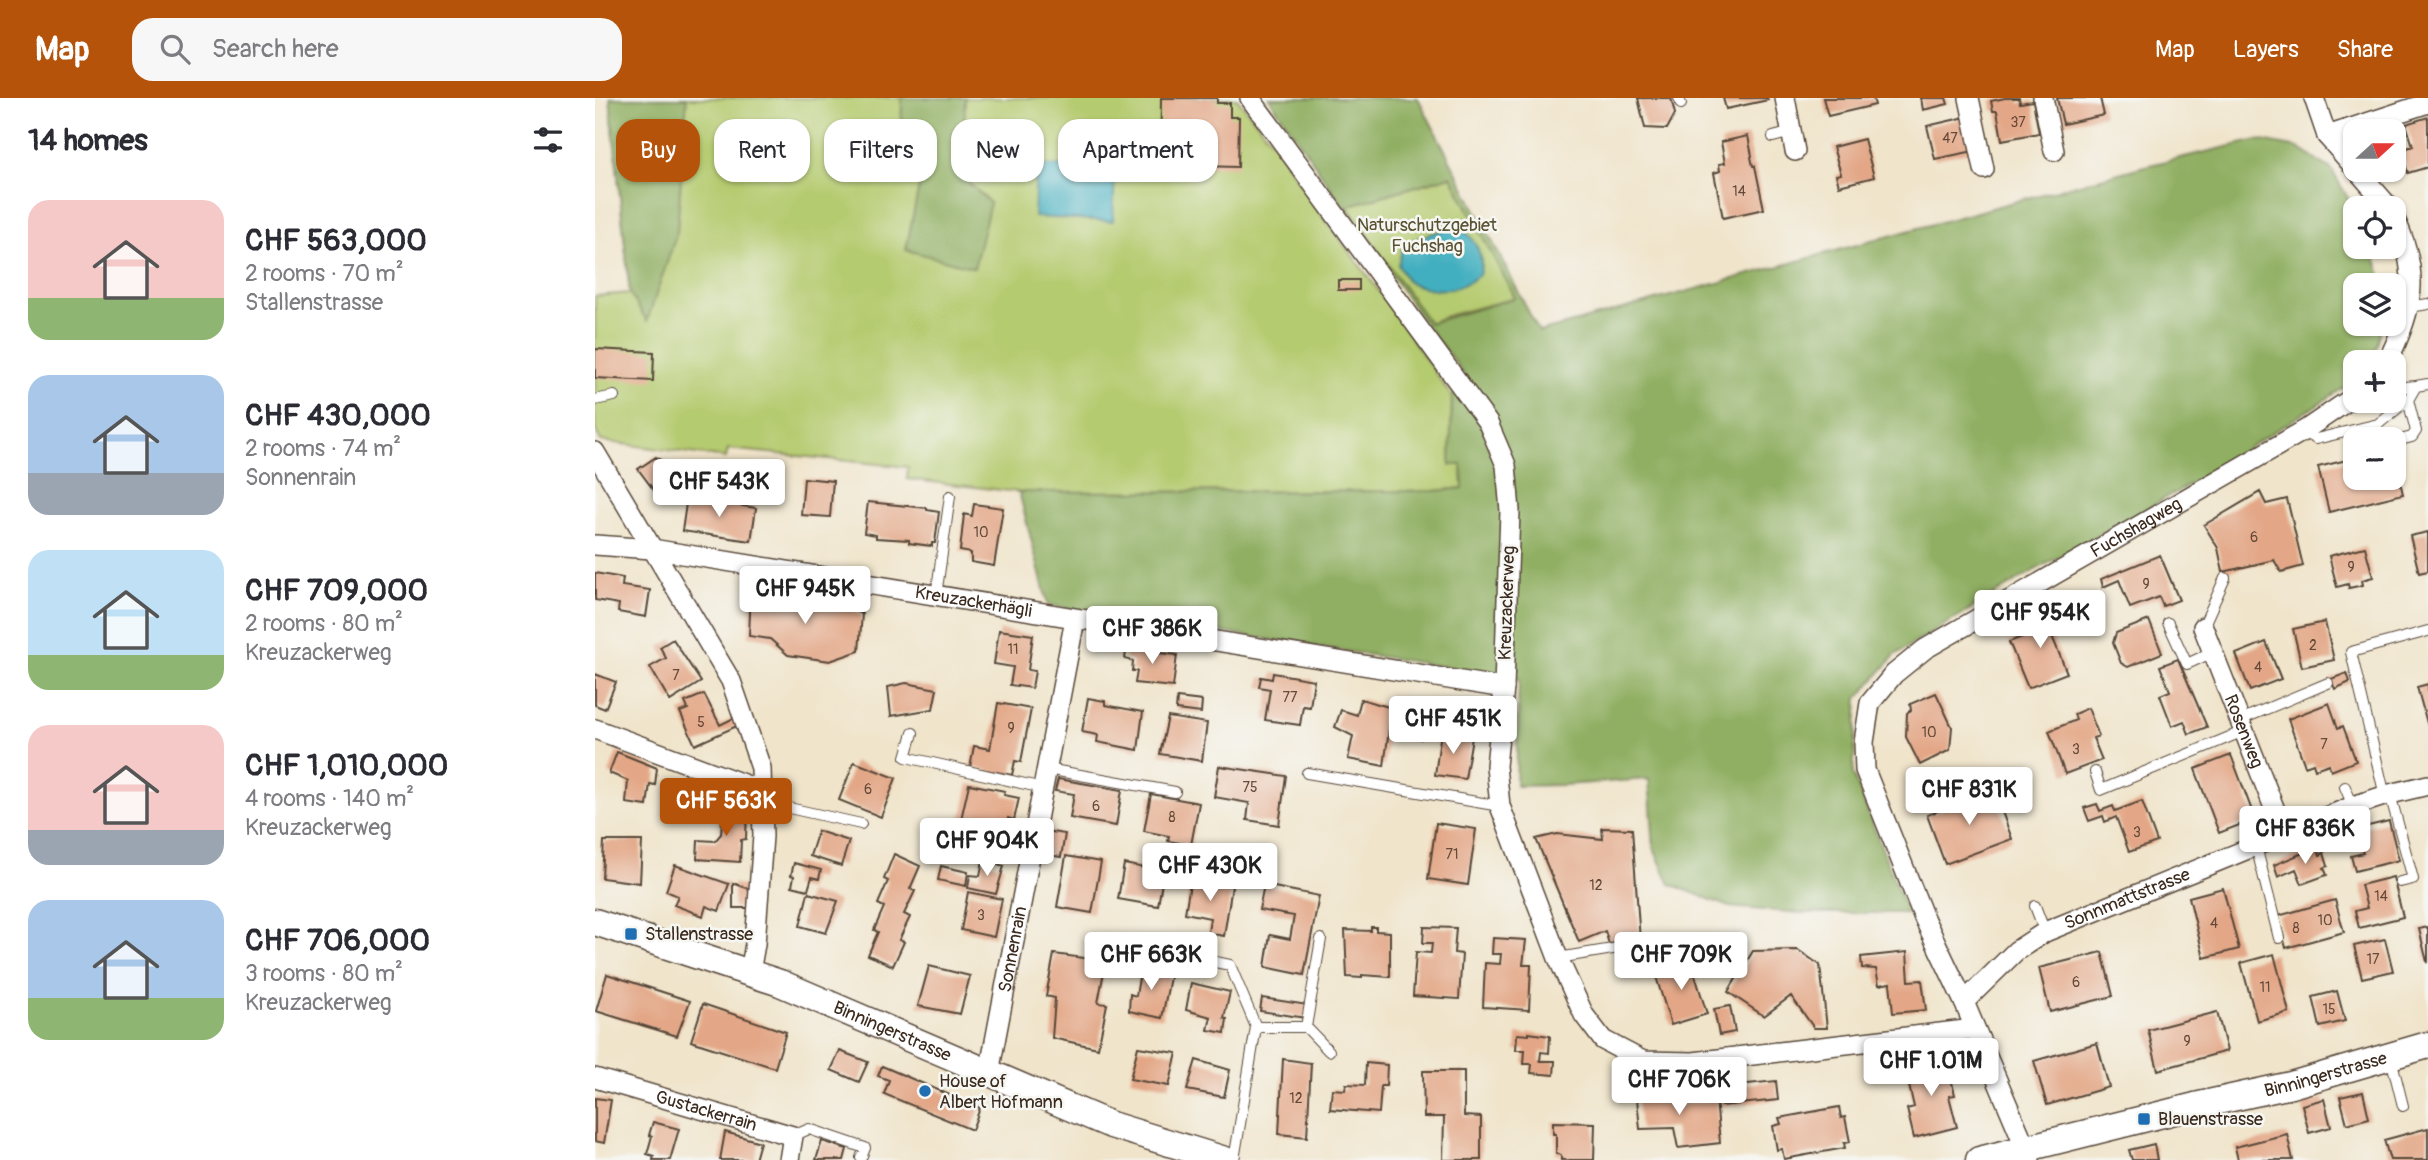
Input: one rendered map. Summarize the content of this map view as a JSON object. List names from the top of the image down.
{
  "streets": {
    "main road": ["Binningerstrasse"],
    "street": [
      "Fuchshagweg",
      "Kreuzackerhägli",
      "Kreuzackerweg",
      "Rosenweg",
      "Sonnmattstrasse",
      "Sonnenrain",
      "Gustackerrain"
    ]
  },
  "crossings": [
    ["Fuchshagweg", "Kreuzackerweg"],
    ["Fuchshagweg", "Sonnmattstrasse"],
    ["Fuchshagweg", "Binningerstrasse"],
    ["Kreuzackerhägli", "Kreuzackerweg"],
    ["Kreuzackerhägli", "Sonnenrain"],
    ["Rosenweg", "Sonnmattstrasse"],
    ["Sonnenrain", "Binningerstrasse"]
  ],
  "parks": ["Naturschutzgebiet Fuchshag"],
  "places": {
    "transit": ["Stallenstrasse", "Blauenstrasse"],
    "other": ["House of Albert Hofmann"]
  },
  "house_numbers": [
    "37",
    "47",
    "14",
    "10",
    "6",
    "9",
    "9",
    "2",
    "11",
    "4",
    "7",
    "77",
    "5",
    "9",
    "10",
    "7",
    "3",
    "75",
    "6",
    "6",
    "8",
    "3",
    "71",
    "12",
    "14",
    "3",
    "10",
    "4",
    "8",
    "17",
    "6",
    "11",
    "15",
    "9",
    "12"
  ],
  "north": "right",
  "page": {
    "header": "Map",
    "search": "Search here",
    "nav": ["Map", "Layers", "Share"],
    "heading": "14 homes",
    "map_buttons": ["+", "−"],
    "chip": [
      "Buy",
      "Rent",
      "Filters",
      "New",
      "Apartment"
    ],
    "list": [
      {
        "name": "CHF 563,000",
        "note": "2 rooms · 70 m² · Stallenstrasse"
      },
      {
        "name": "CHF 430,000",
        "note": "2 rooms · 74 m² · Sonnenrain"
      },
      {
        "name": "CHF 709,000",
        "note": "2 rooms · 80 m² · Kreuzackerweg"
      },
      {
        "name": "CHF 1,010,000",
        "note": "4 rooms · 140 m² · Kreuzackerweg"
      },
      {
        "name": "CHF 706,000",
        "note": "3 rooms · 80 m² · Kreuzackerweg"
      }
    ],
    "price": [
      "CHF 543K",
      "CHF 945K",
      "CHF 954K",
      "CHF 386K",
      "CHF 451K",
      "CHF 831K",
      "CHF 563K",
      "CHF 836K",
      "CHF 904K",
      "CHF 430K",
      "CHF 663K",
      "CHF 709K",
      "CHF 1.01M",
      "CHF 706K"
    ]
  }
}
